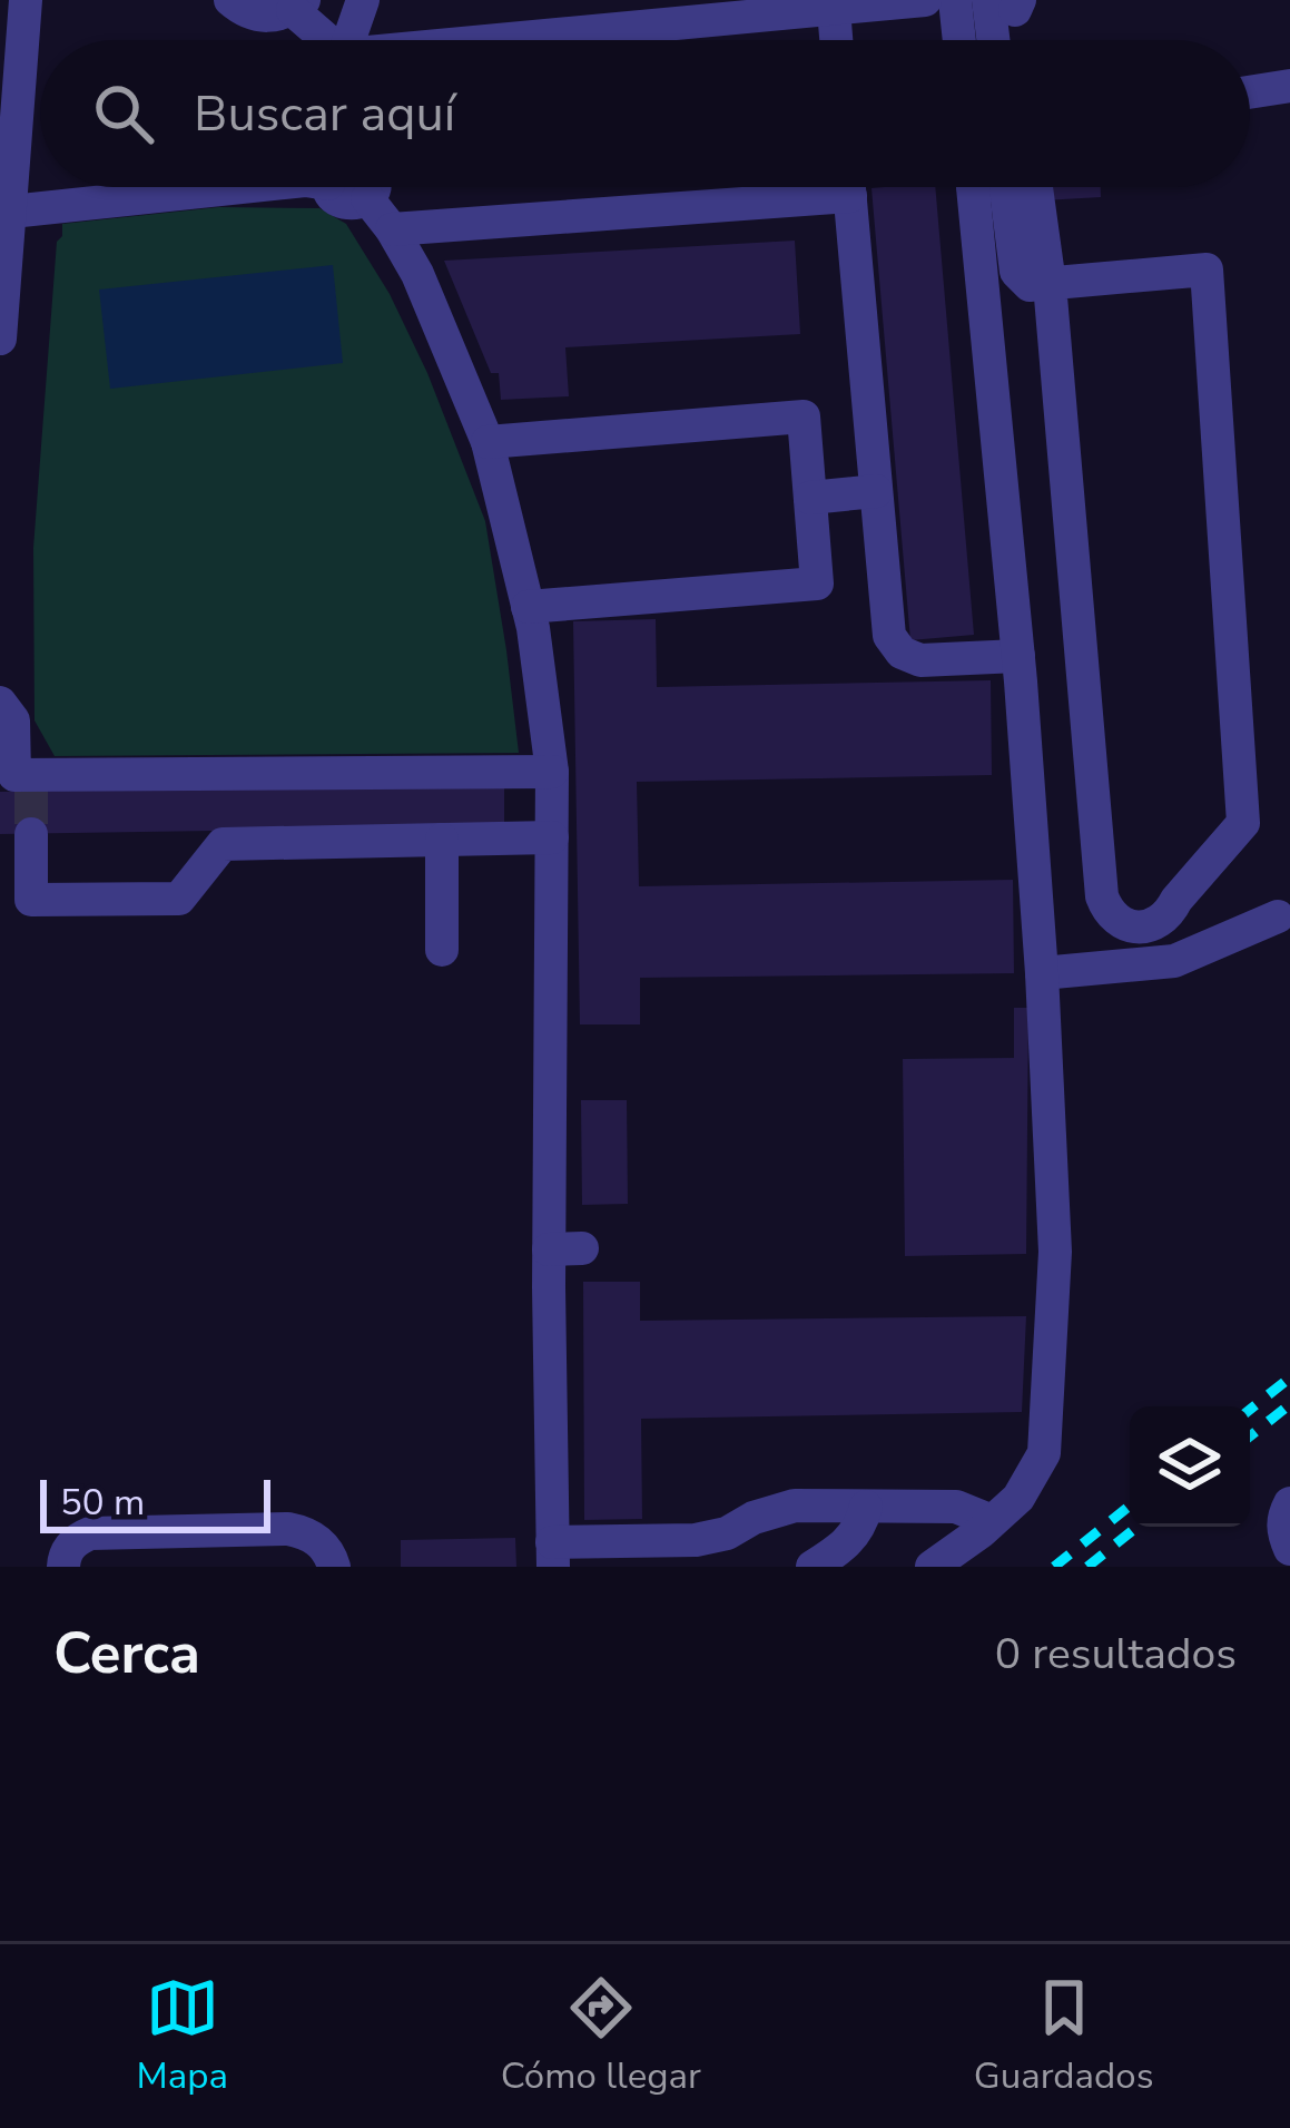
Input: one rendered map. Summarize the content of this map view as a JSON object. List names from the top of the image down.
{
  "scale_bar": "50 m",
  "page": {
    "search": "Buscar aquí",
    "scale": "50 m",
    "heading": ["Cerca", "0 resultados"],
    "nav": ["Mapa", "Cómo llegar", "Guardados"]
  }
}
